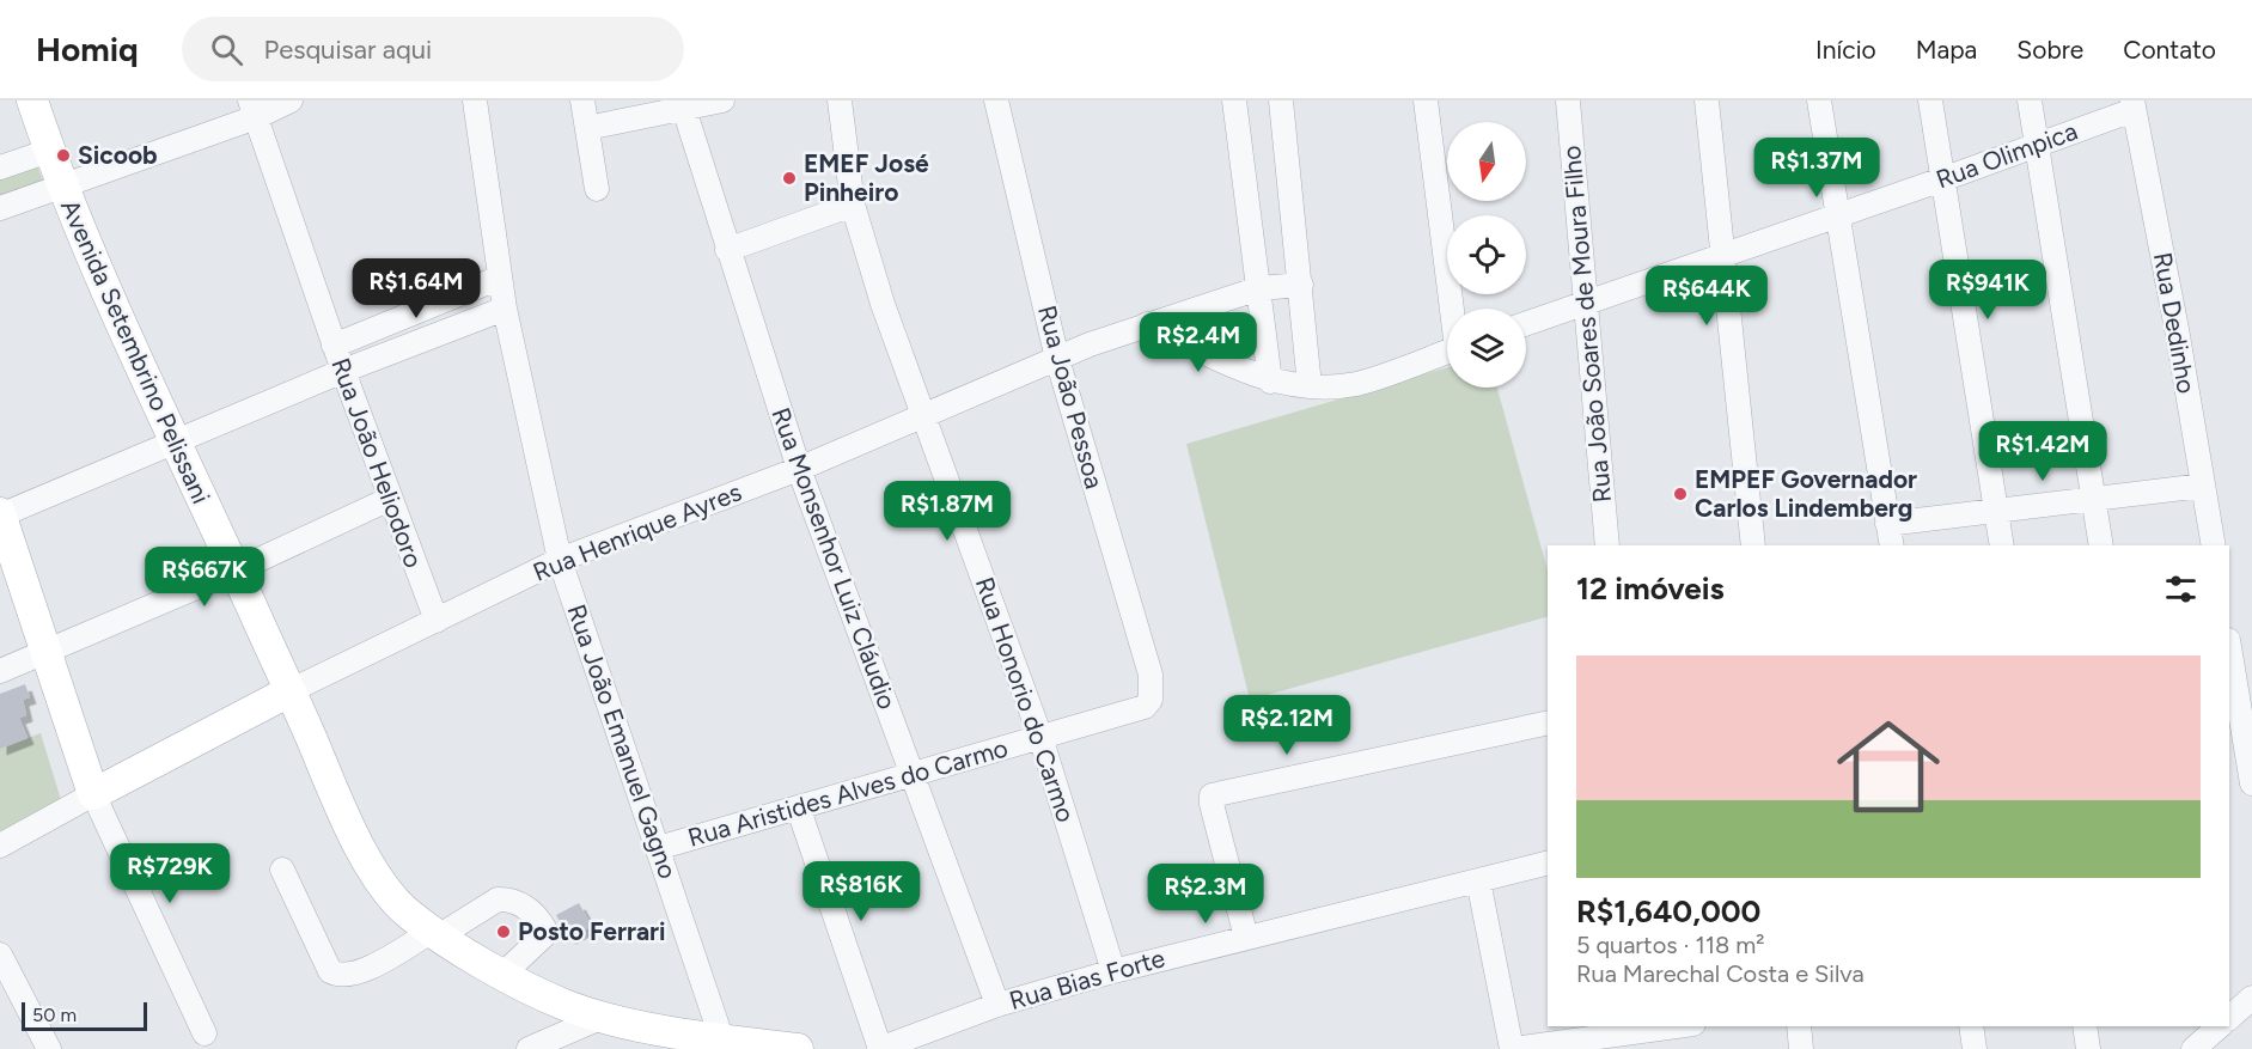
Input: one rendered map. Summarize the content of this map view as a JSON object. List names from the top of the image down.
{
  "streets": {
    "main road": ["Avenida Setembrino Pelissani", "Rua Henrique Ayres"],
    "street": [
      "Rua Olimpica",
      "Rua Dedinho",
      "Rua João Soares de Moura Filho",
      "Rua João Pessoa",
      "Rua João Heliodoro",
      "Rua Monsenhor Luiz Cláudio",
      "Rua Honorio do Carmo",
      "Rua João Emanuel Gagno",
      "Rua Aristides Alves do Carmo",
      "Rua Bias Forte"
    ]
  },
  "crossings": [
    ["Rua Olimpica", "Rua Dedinho"],
    ["Rua Olimpica", "Rua João Soares de Moura Filho"],
    ["Avenida Setembrino Pelissani", "Rua Henrique Ayres"],
    ["Avenida Setembrino Pelissani", "Rua João Emanuel Gagno"],
    ["Rua João Pessoa", "Rua Henrique Ayres"],
    ["Rua João Pessoa", "Rua Aristides Alves do Carmo"],
    ["Rua João Heliodoro", "Rua Henrique Ayres"],
    ["Rua Henrique Ayres", "Rua Monsenhor Luiz Cláudio"],
    ["Rua Henrique Ayres", "Rua Honorio do Carmo"],
    ["Rua Henrique Ayres", "Rua João Emanuel Gagno"],
    ["Rua Monsenhor Luiz Cláudio", "Rua Aristides Alves do Carmo"],
    ["Rua Monsenhor Luiz Cláudio", "Rua Bias Forte"],
    ["Rua Honorio do Carmo", "Rua Aristides Alves do Carmo"],
    ["Rua Honorio do Carmo", "Rua Bias Forte"],
    ["Rua João Emanuel Gagno", "Rua Aristides Alves do Carmo"]
  ],
  "places": [
    "Sicoob",
    "EMEF José Pinheiro",
    "EMPEF Governador Carlos Lindemberg",
    "Posto Ferrari"
  ],
  "scale_bar": "50 m",
  "north": "bottom",
  "page": {
    "header": "Homiq",
    "search": "Pesquisar aqui",
    "nav": [
      "Início",
      "Mapa",
      "Sobre",
      "Contato"
    ],
    "price": [
      "R$1.37M",
      "R$1.64M",
      "R$941K",
      "R$644K",
      "R$2.4M",
      "R$1.42M",
      "R$1.87M",
      "R$667K",
      "R$2.12M",
      "R$729K",
      "R$816K",
      "R$2.3M"
    ],
    "heading": "12 imóveis",
    "list": [
      {
        "name": "R$1,640,000",
        "note": "5 quartos · 118 m² · Rua Marechal Costa e Silva"
      }
    ],
    "scale": "50 m"
  }
}
